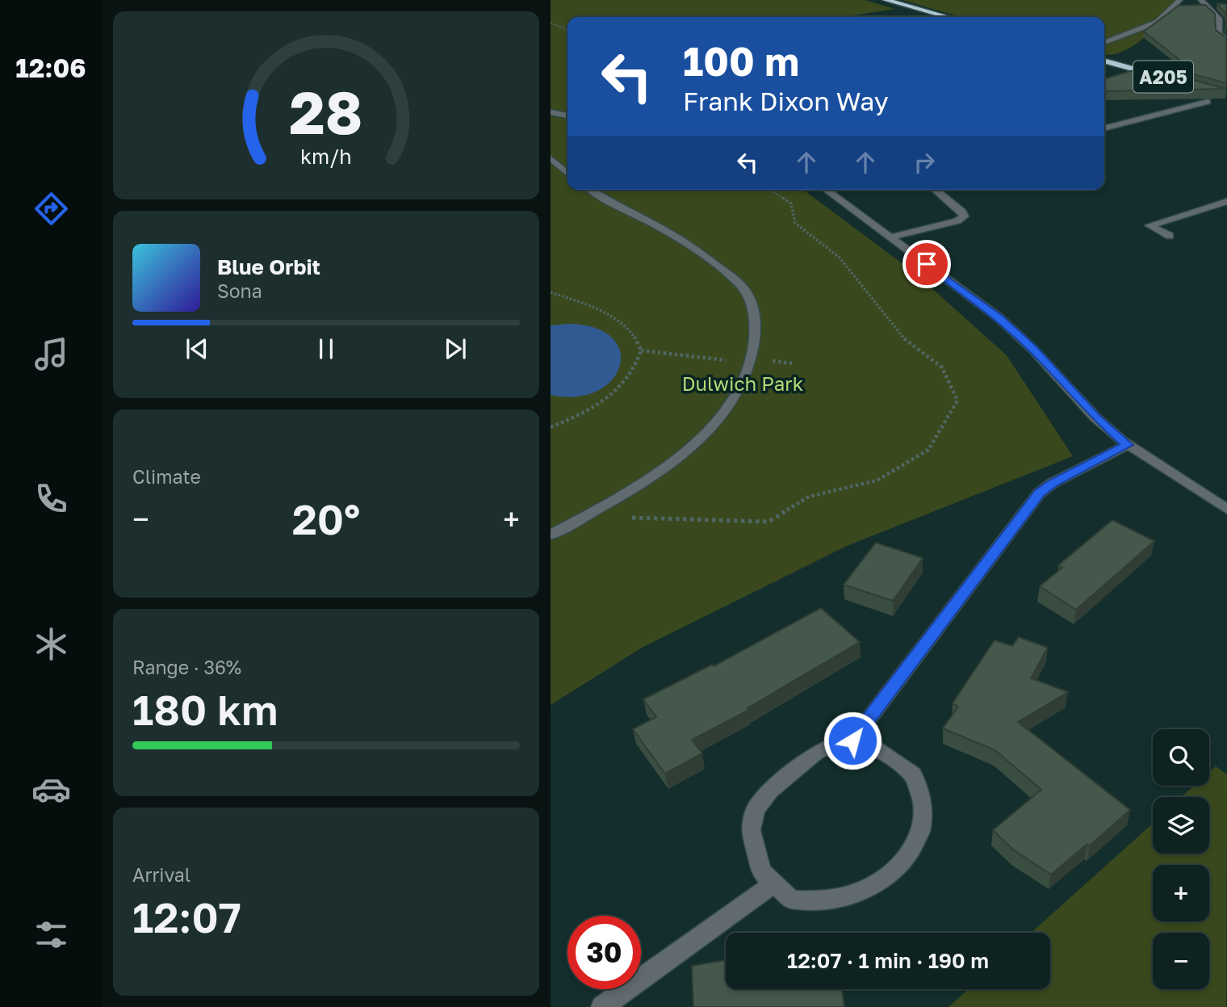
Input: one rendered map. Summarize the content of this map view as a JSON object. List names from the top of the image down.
{
  "streets": {
    "highway": ["A205"]
  },
  "parks": ["Dulwich Park"],
  "page": {
    "tabs": "12:06",
    "turn": ["100 m", "Frank Dixon Way"],
    "song": ["Blue Orbit", "Sona"],
    "tile": [
      "Climate",
      ["Range · 36%", "180 km"],
      ["Arrival", "12:07"]
    ],
    "heat": ["−", "20°", "+"],
    "map_buttons": ["+", "−"],
    "limit": "30",
    "trip": "12:07 · 1 min · 190 m",
    "gauge": ["28", "km/h"]
  }
}
